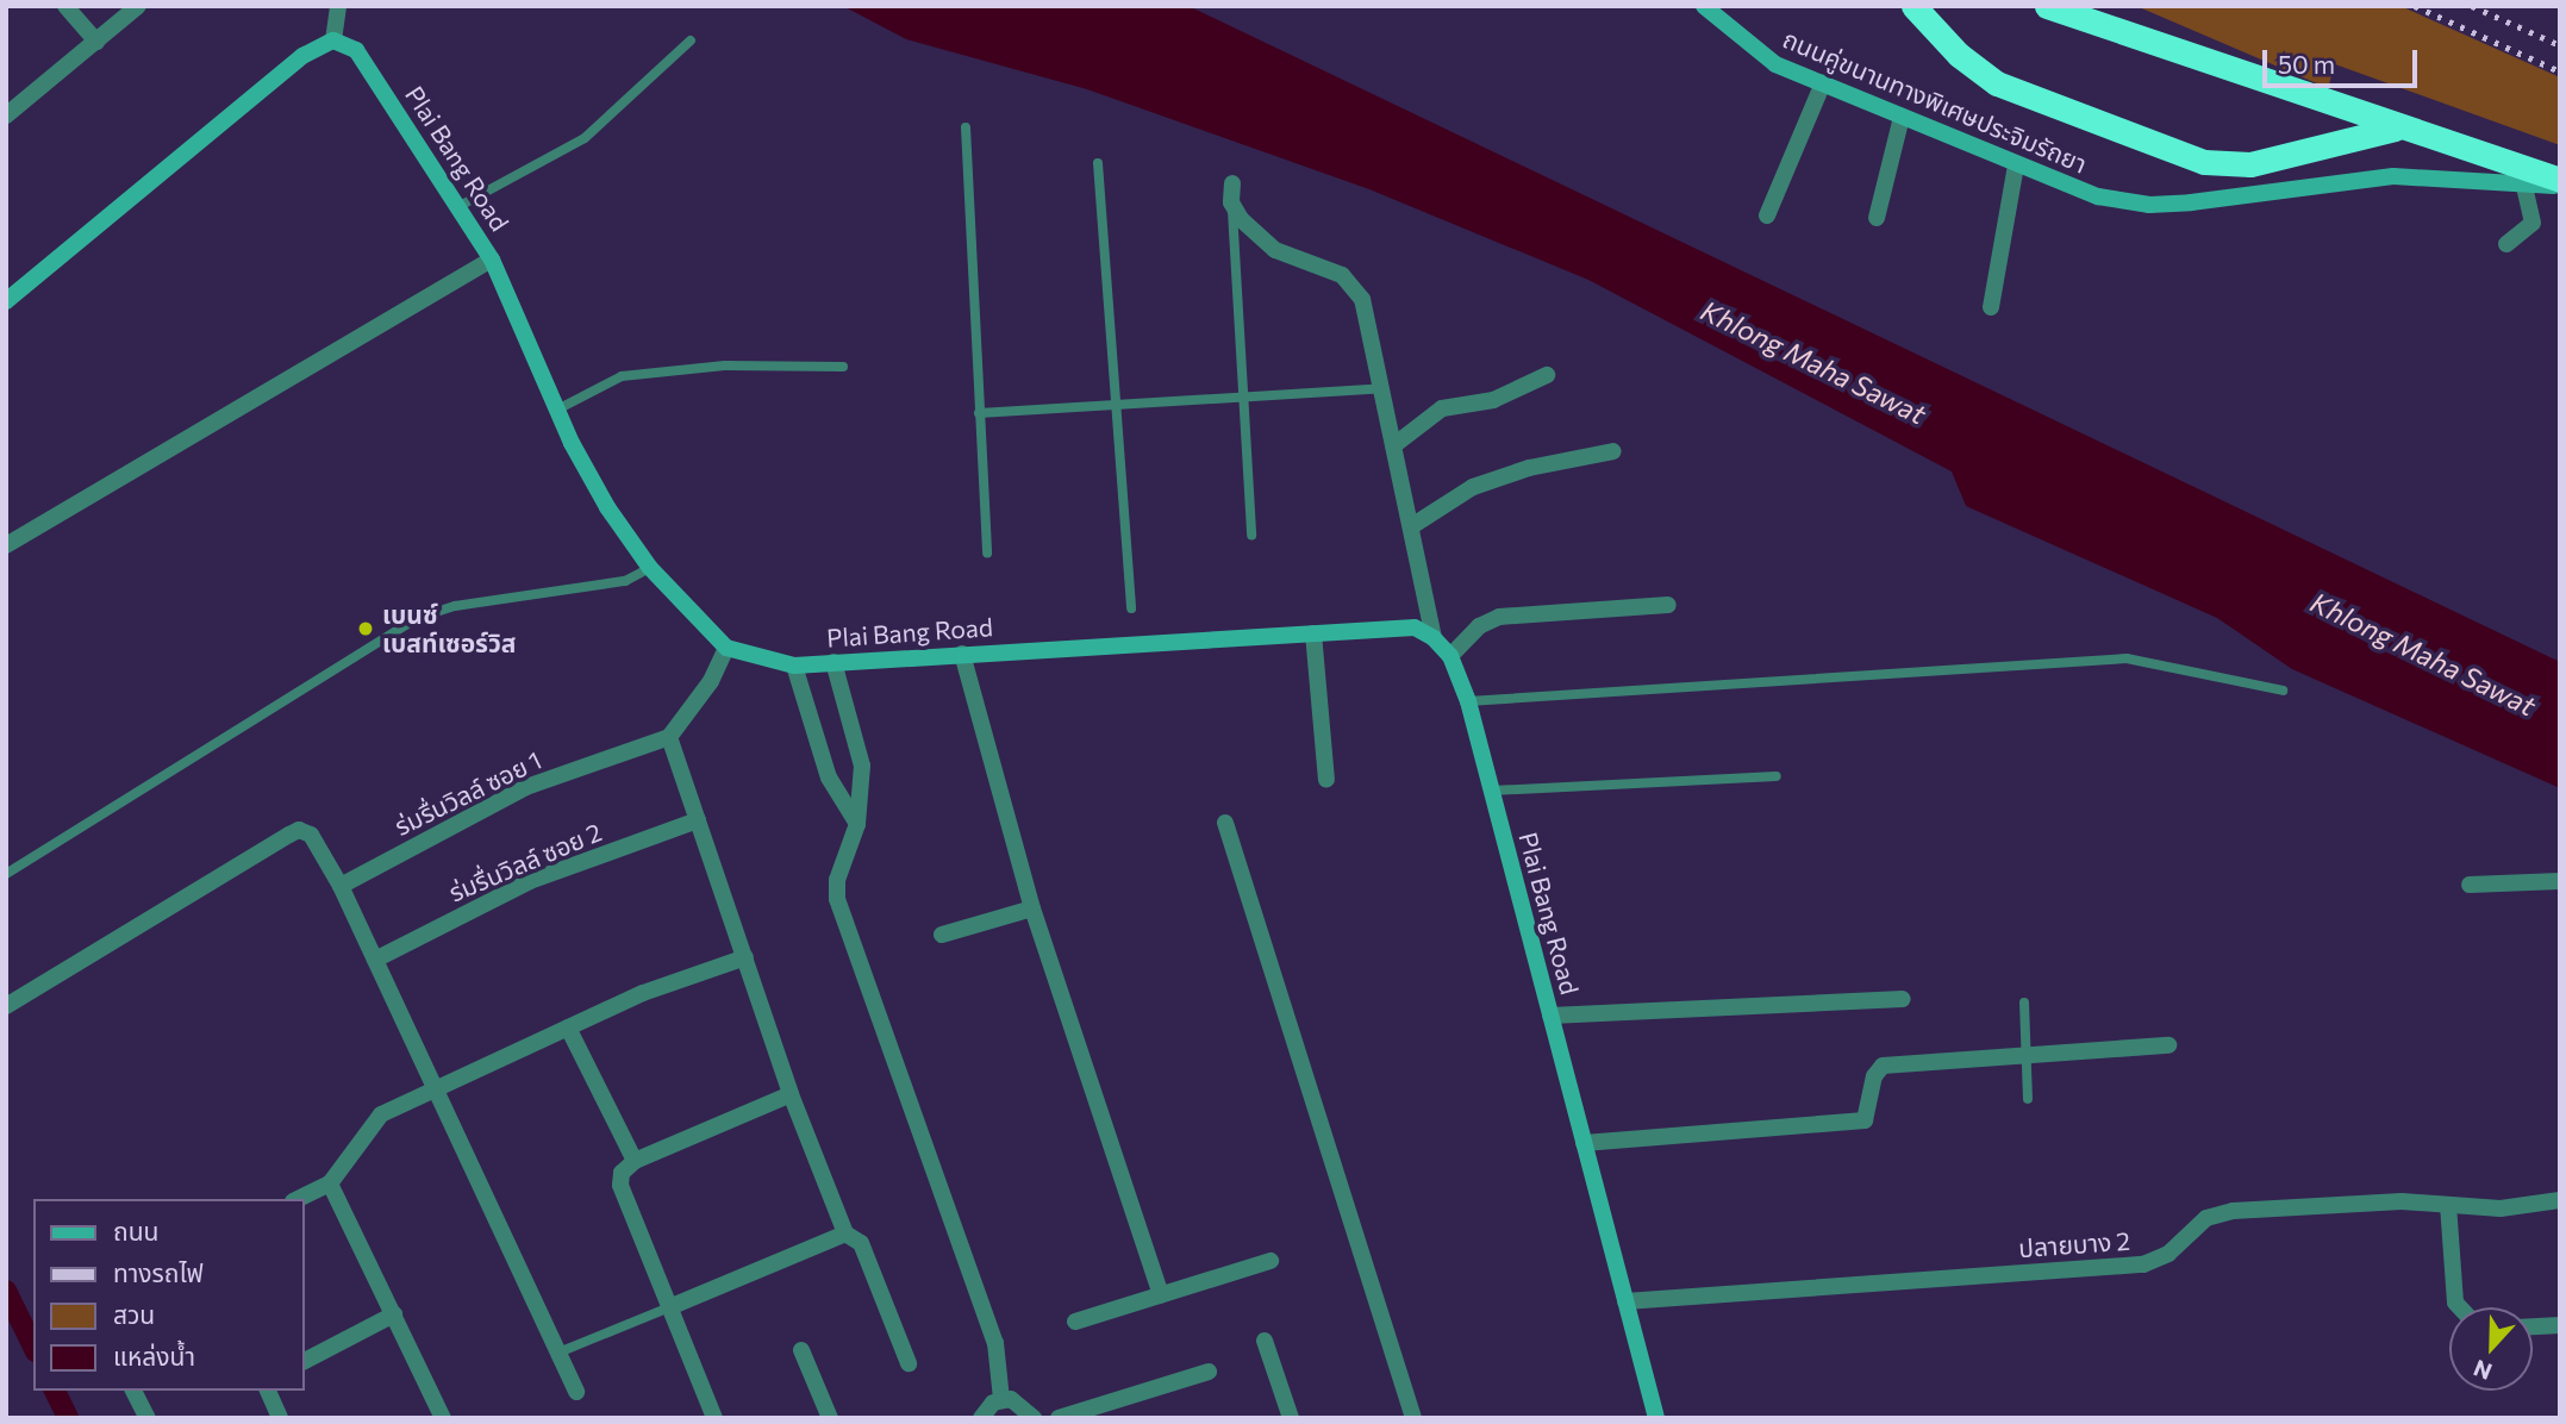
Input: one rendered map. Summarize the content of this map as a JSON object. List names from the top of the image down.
{
  "streets": {
    "street": [
      "ถนนคู่ขนานทางพิเศษประจิมรัถยา",
      "Plai Bang Road",
      "ร่มรื่นวิลล์ ซอย 1",
      "ร่มรื่นวิลล์ ซอย 2",
      "ปลายบาง 2"
    ]
  },
  "crossings": [
    ["Plai Bang Road", "ปลายบาง 2"]
  ],
  "water": ["Khlong Maha Sawat"],
  "places": ["เบนซ์ เบสท์เซอร์วิส"],
  "legend": [
    "ถนน",
    "ทางรถไฟ",
    "สวน",
    "แหล่งน้ำ"
  ],
  "scale_bar": "50 m",
  "north": "bottom"
}
